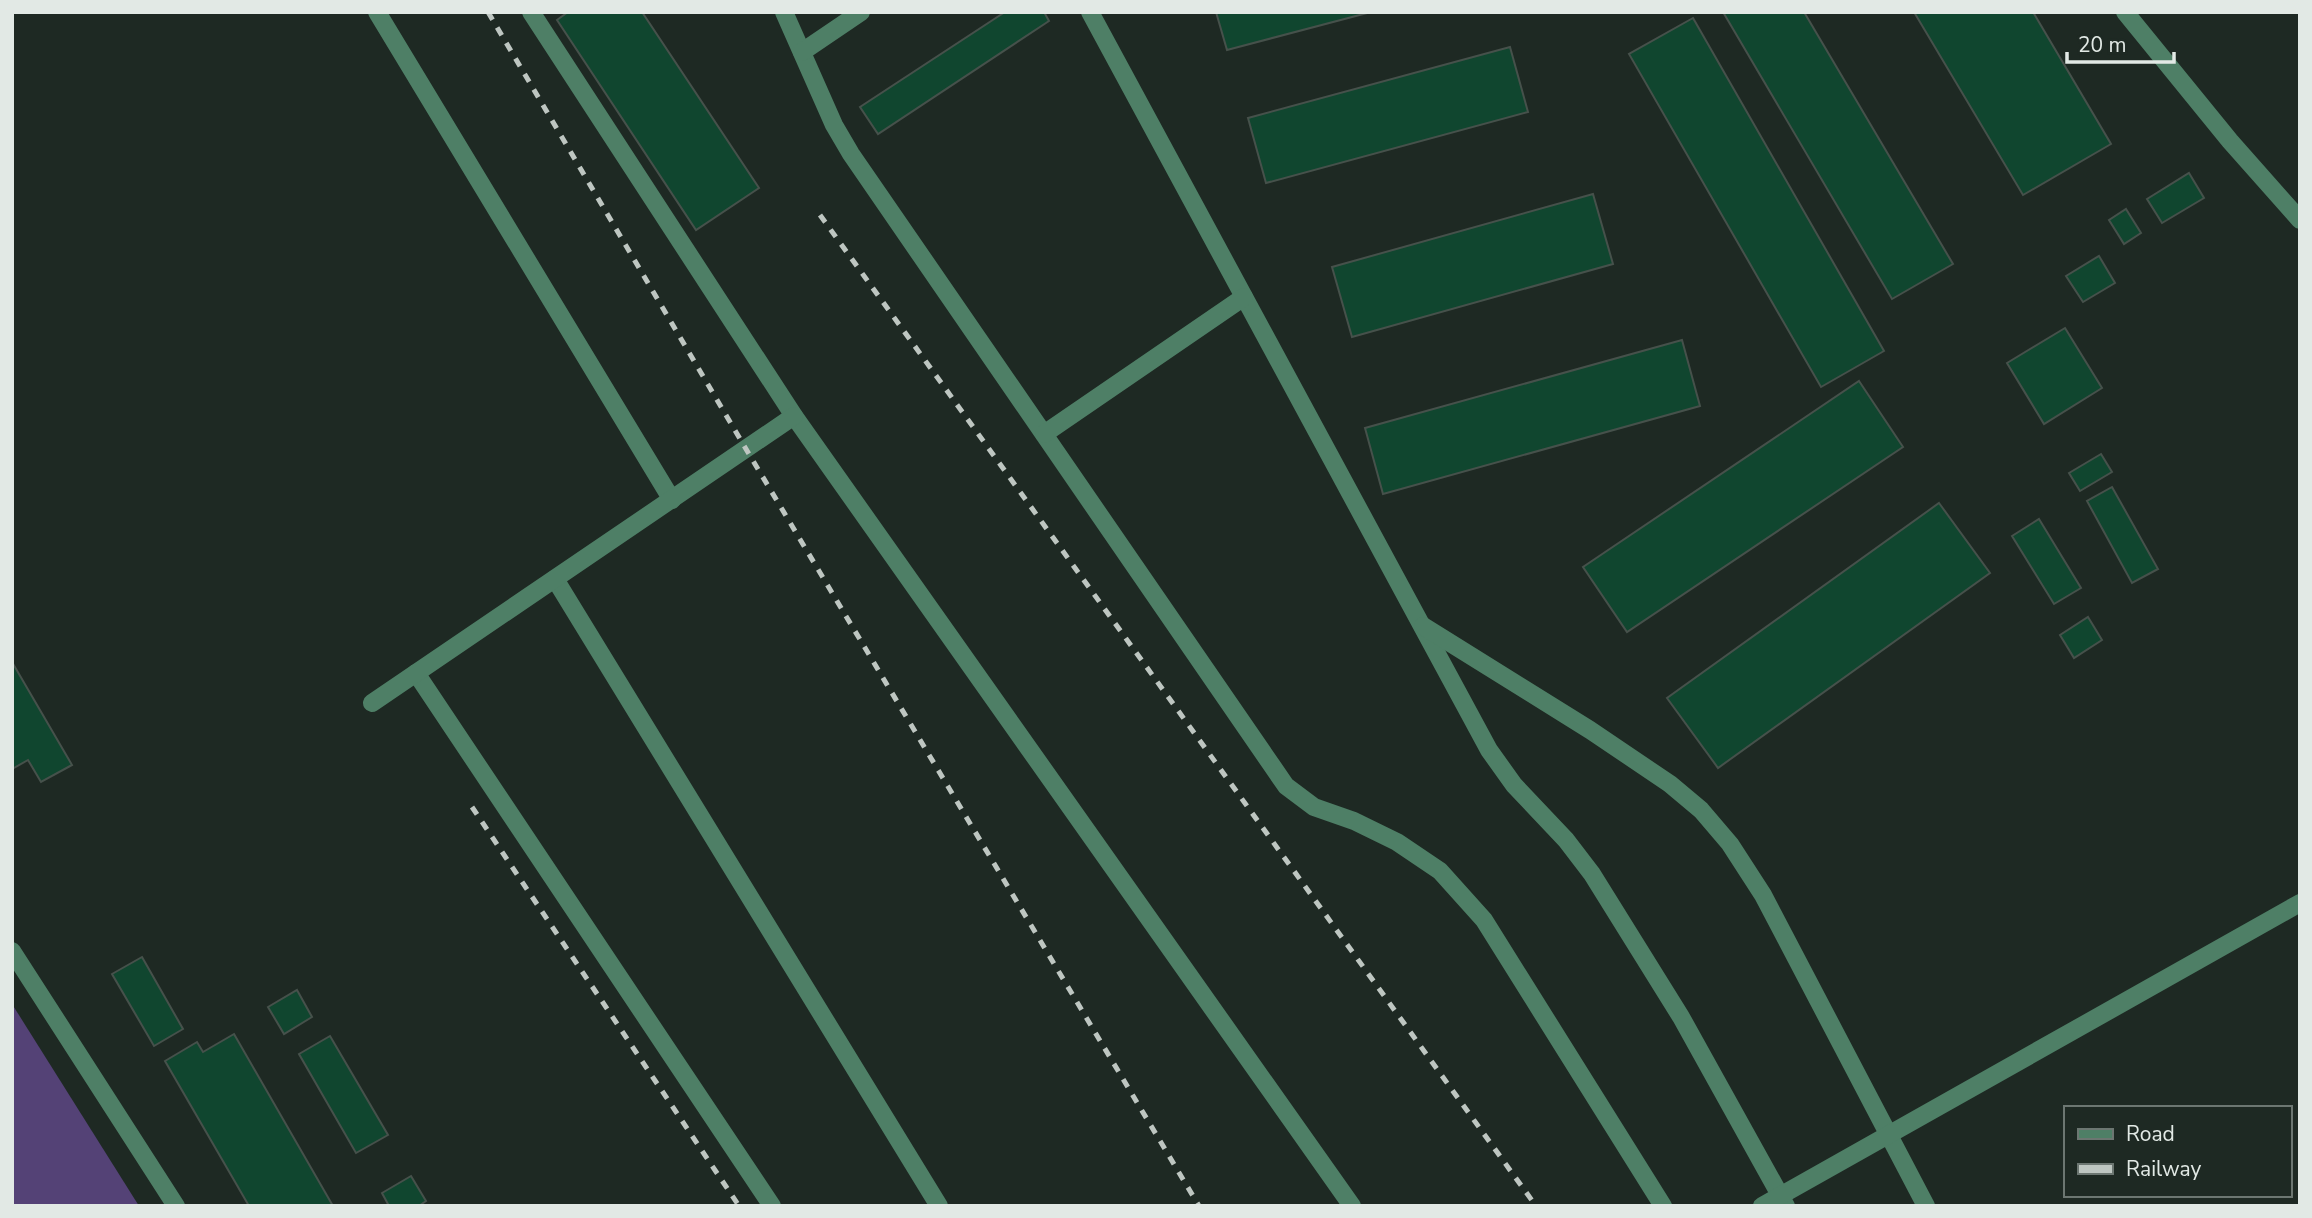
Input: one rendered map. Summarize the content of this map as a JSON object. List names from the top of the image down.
{
  "legend": ["Road", "Railway"],
  "scale_bar": "20 m"
}
